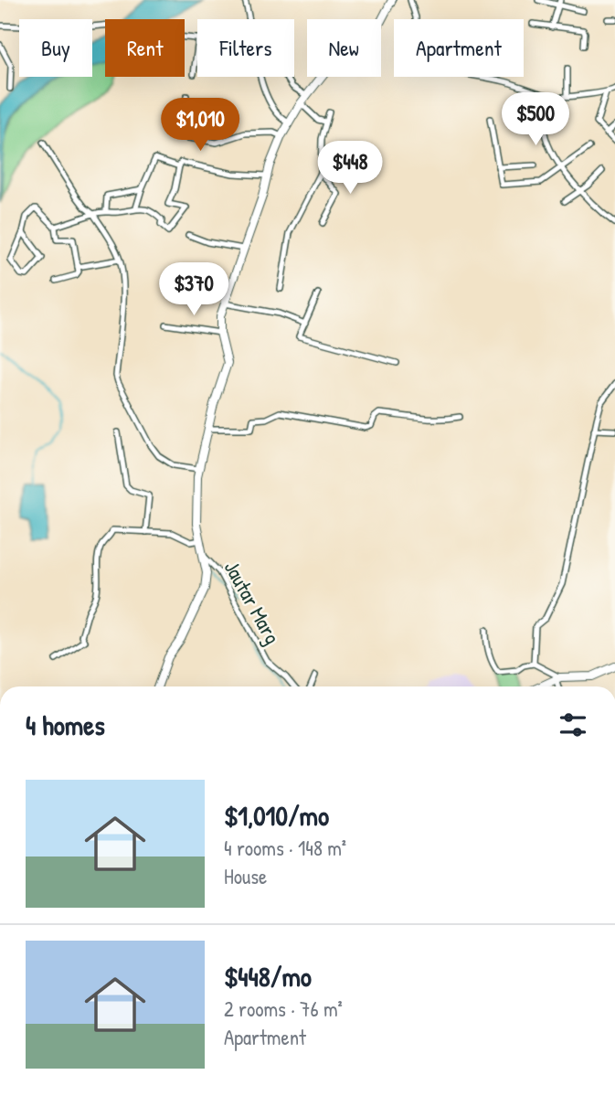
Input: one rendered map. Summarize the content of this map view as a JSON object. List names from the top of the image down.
{
  "streets": {
    "street": ["Jautar Marg"]
  },
  "page": {
    "chip": [
      "Buy",
      "Rent",
      "Filters",
      "New",
      "Apartment"
    ],
    "price": [
      "$500",
      "$1,010",
      "$448",
      "$370"
    ],
    "heading": "4 homes",
    "list": [
      {
        "name": "$1,010/mo",
        "note": "4 rooms · 148 m² · House"
      },
      {
        "name": "$448/mo",
        "note": "2 rooms · 76 m² · Apartment"
      }
    ]
  }
}
